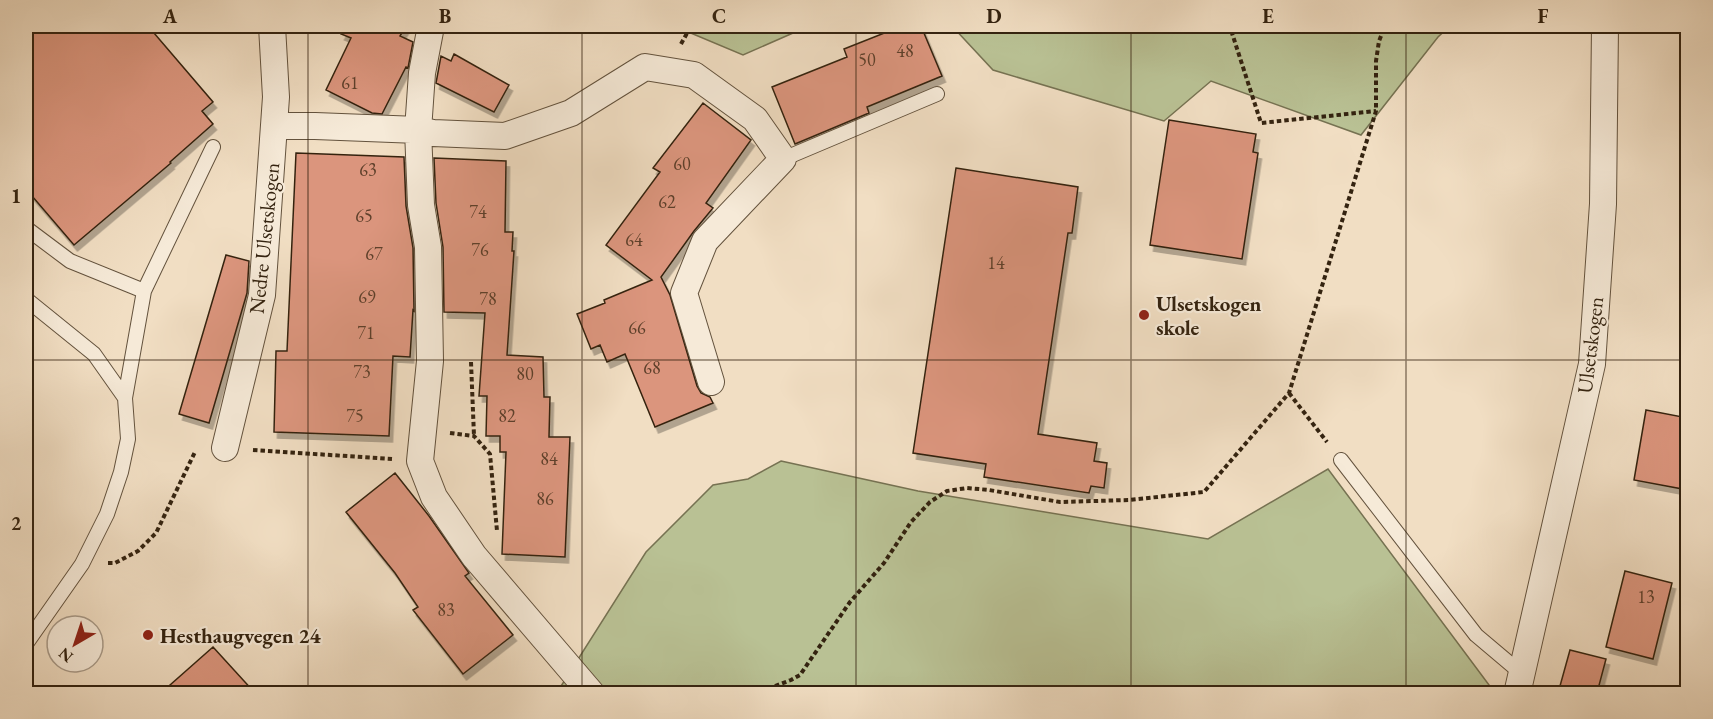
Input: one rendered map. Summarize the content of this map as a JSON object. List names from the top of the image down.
{
  "streets": {
    "street": ["Nedre Ulsetskogen", "Ulsetskogen"]
  },
  "places": ["Ulsetskogen skole", "Hesthaugvegen 24"],
  "house_numbers": [
    "48",
    "50",
    "61",
    "60",
    "63",
    "62",
    "74",
    "65",
    "64",
    "76",
    "67",
    "14",
    "69",
    "78",
    "66",
    "71",
    "68",
    "73",
    "80",
    "75",
    "82",
    "84",
    "86",
    "13",
    "83"
  ],
  "north": "bottom left",
  "grid": {
    "columns": [
      "A",
      "B",
      "C",
      "D",
      "E",
      "F"
    ],
    "rows": ["1", "2"]
  }
}
